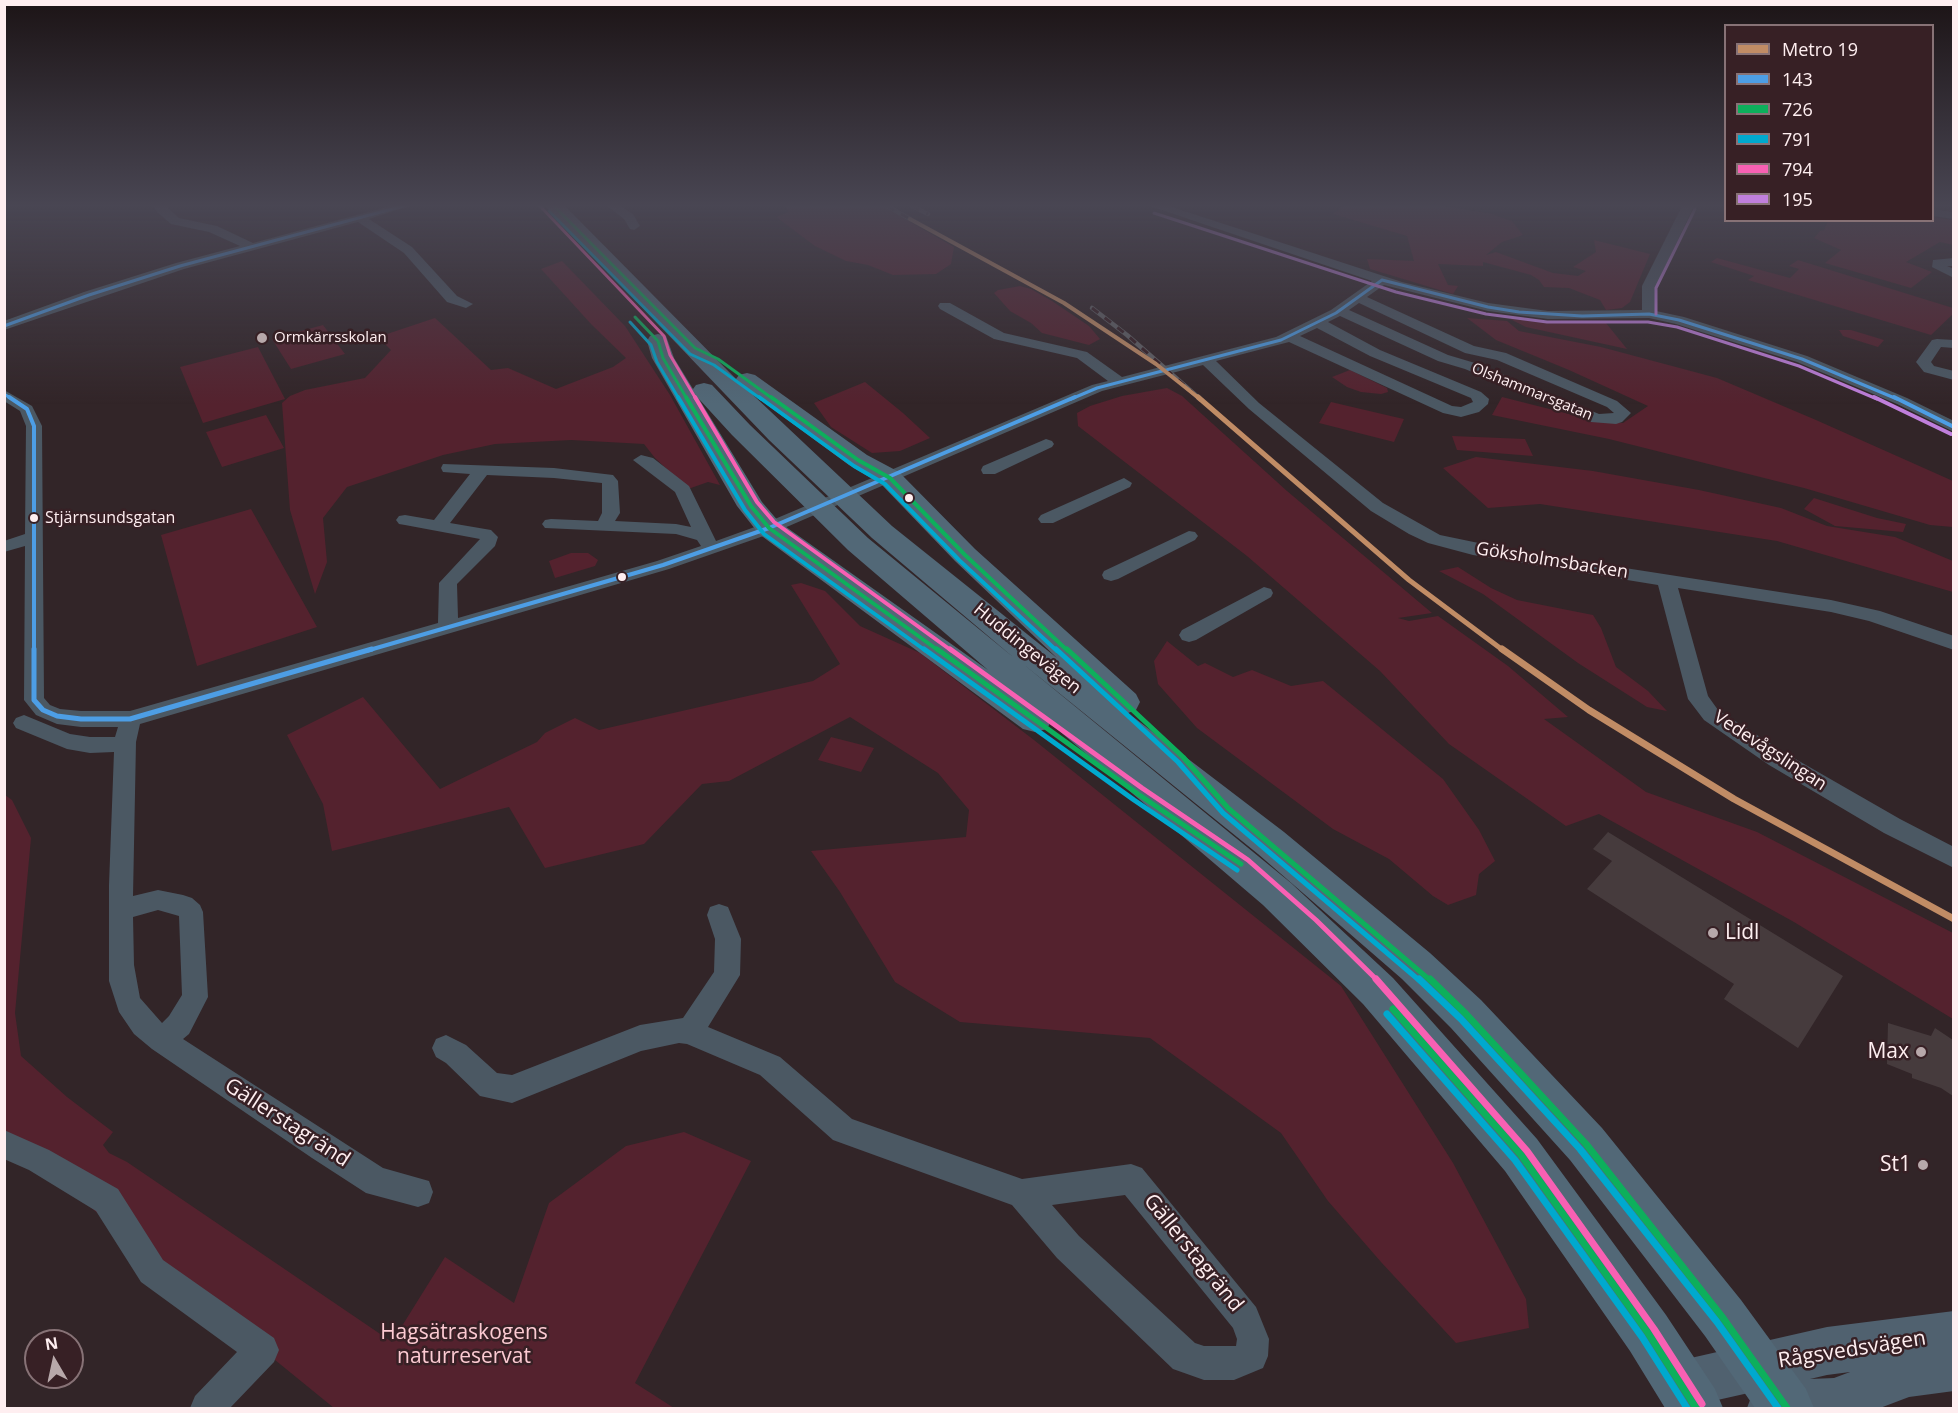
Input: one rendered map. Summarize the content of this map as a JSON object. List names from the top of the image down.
{
  "streets": {
    "main road": ["Huddingevägen"],
    "street": [
      "Olshammarsgatan",
      "Göksholmsbacken",
      "Vedevågslingan",
      "Gällerstagränd",
      "Rågsvedsvägen"
    ]
  },
  "crossings": [
    ["Göksholmsbacken", "Vedevågslingan"],
    ["Huddingevägen", "Rågsvedsvägen"]
  ],
  "parks": ["Hagsätraskogens naturreservat"],
  "places": [
    "Ormkärrsskolan",
    "Stjärnsundsgatan",
    "Lidl",
    "Max",
    "St1"
  ],
  "lines": [
    "metro line 19",
    "transit line 143",
    "transit line 726",
    "transit line 791",
    "transit line 794",
    "transit line 195"
  ],
  "legend": [
    "Metro 19",
    "143",
    "726",
    "791",
    "794",
    "195"
  ],
  "north": "top"
}
